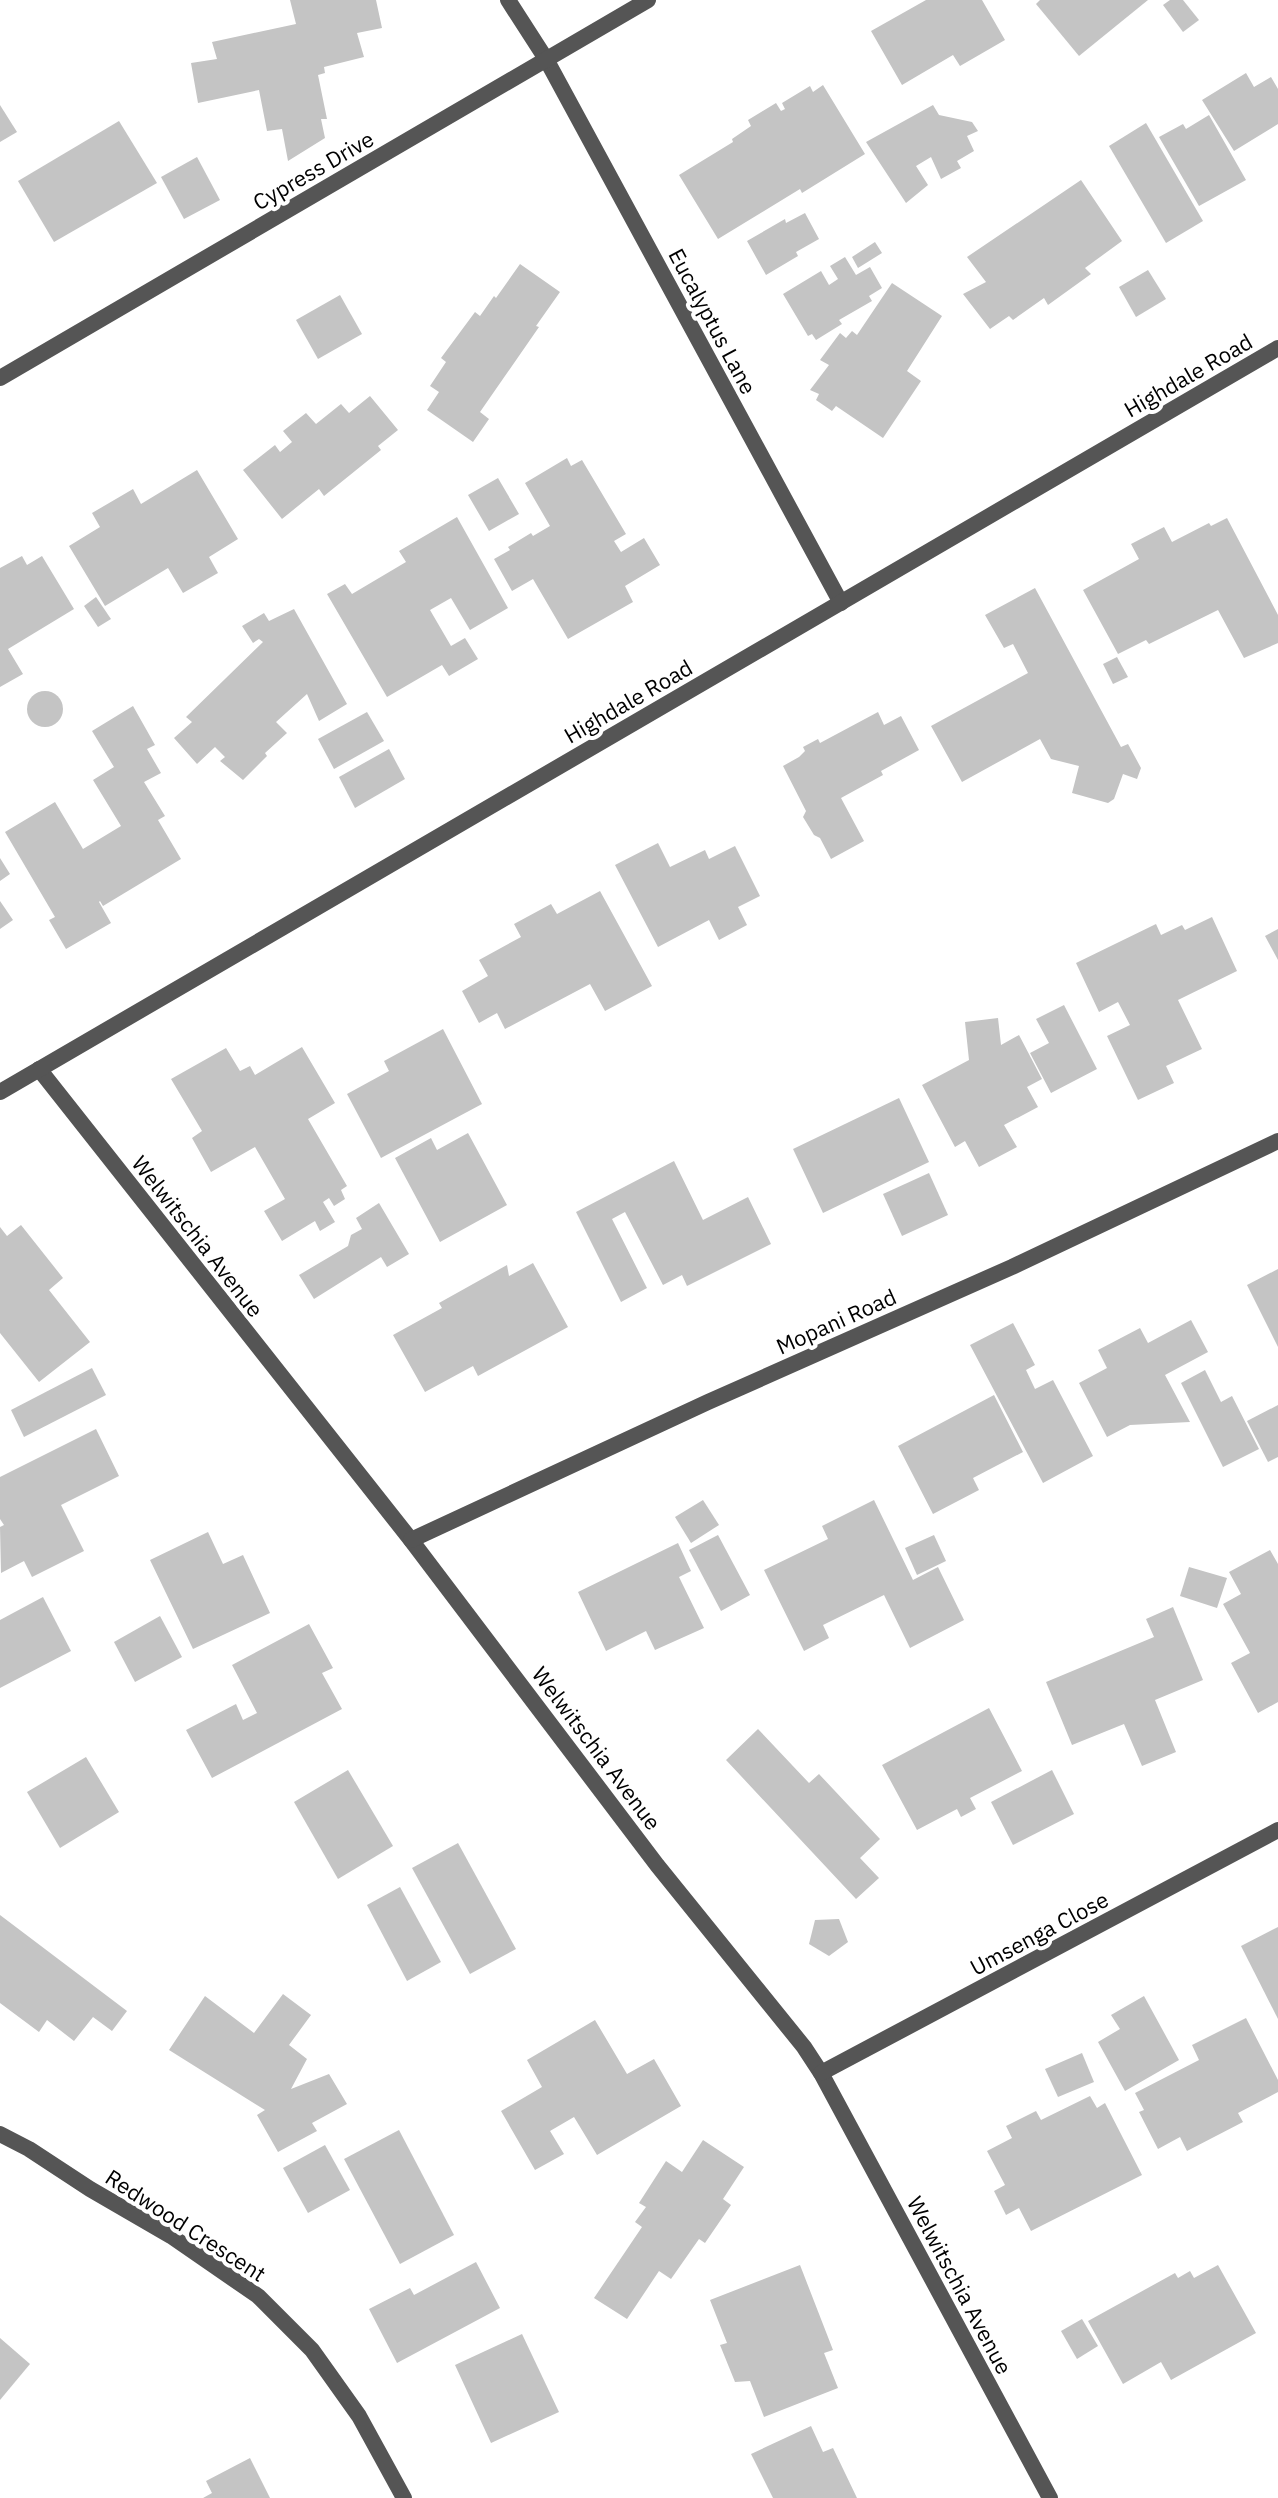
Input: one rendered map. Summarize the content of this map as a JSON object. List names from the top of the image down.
{
  "streets": {
    "street": [
      "Cypress Drive",
      "Eucalyptus Lane",
      "Highdale Road",
      "Welwitschia Avenue",
      "Mopani Road",
      "Umsenga Close",
      "Redwood Crescent"
    ]
  },
  "crossings": [
    ["Cypress Drive", "Eucalyptus Lane"],
    ["Eucalyptus Lane", "Highdale Road"],
    ["Highdale Road", "Welwitschia Avenue"],
    ["Welwitschia Avenue", "Mopani Road"],
    ["Welwitschia Avenue", "Umsenga Close"]
  ]
}
